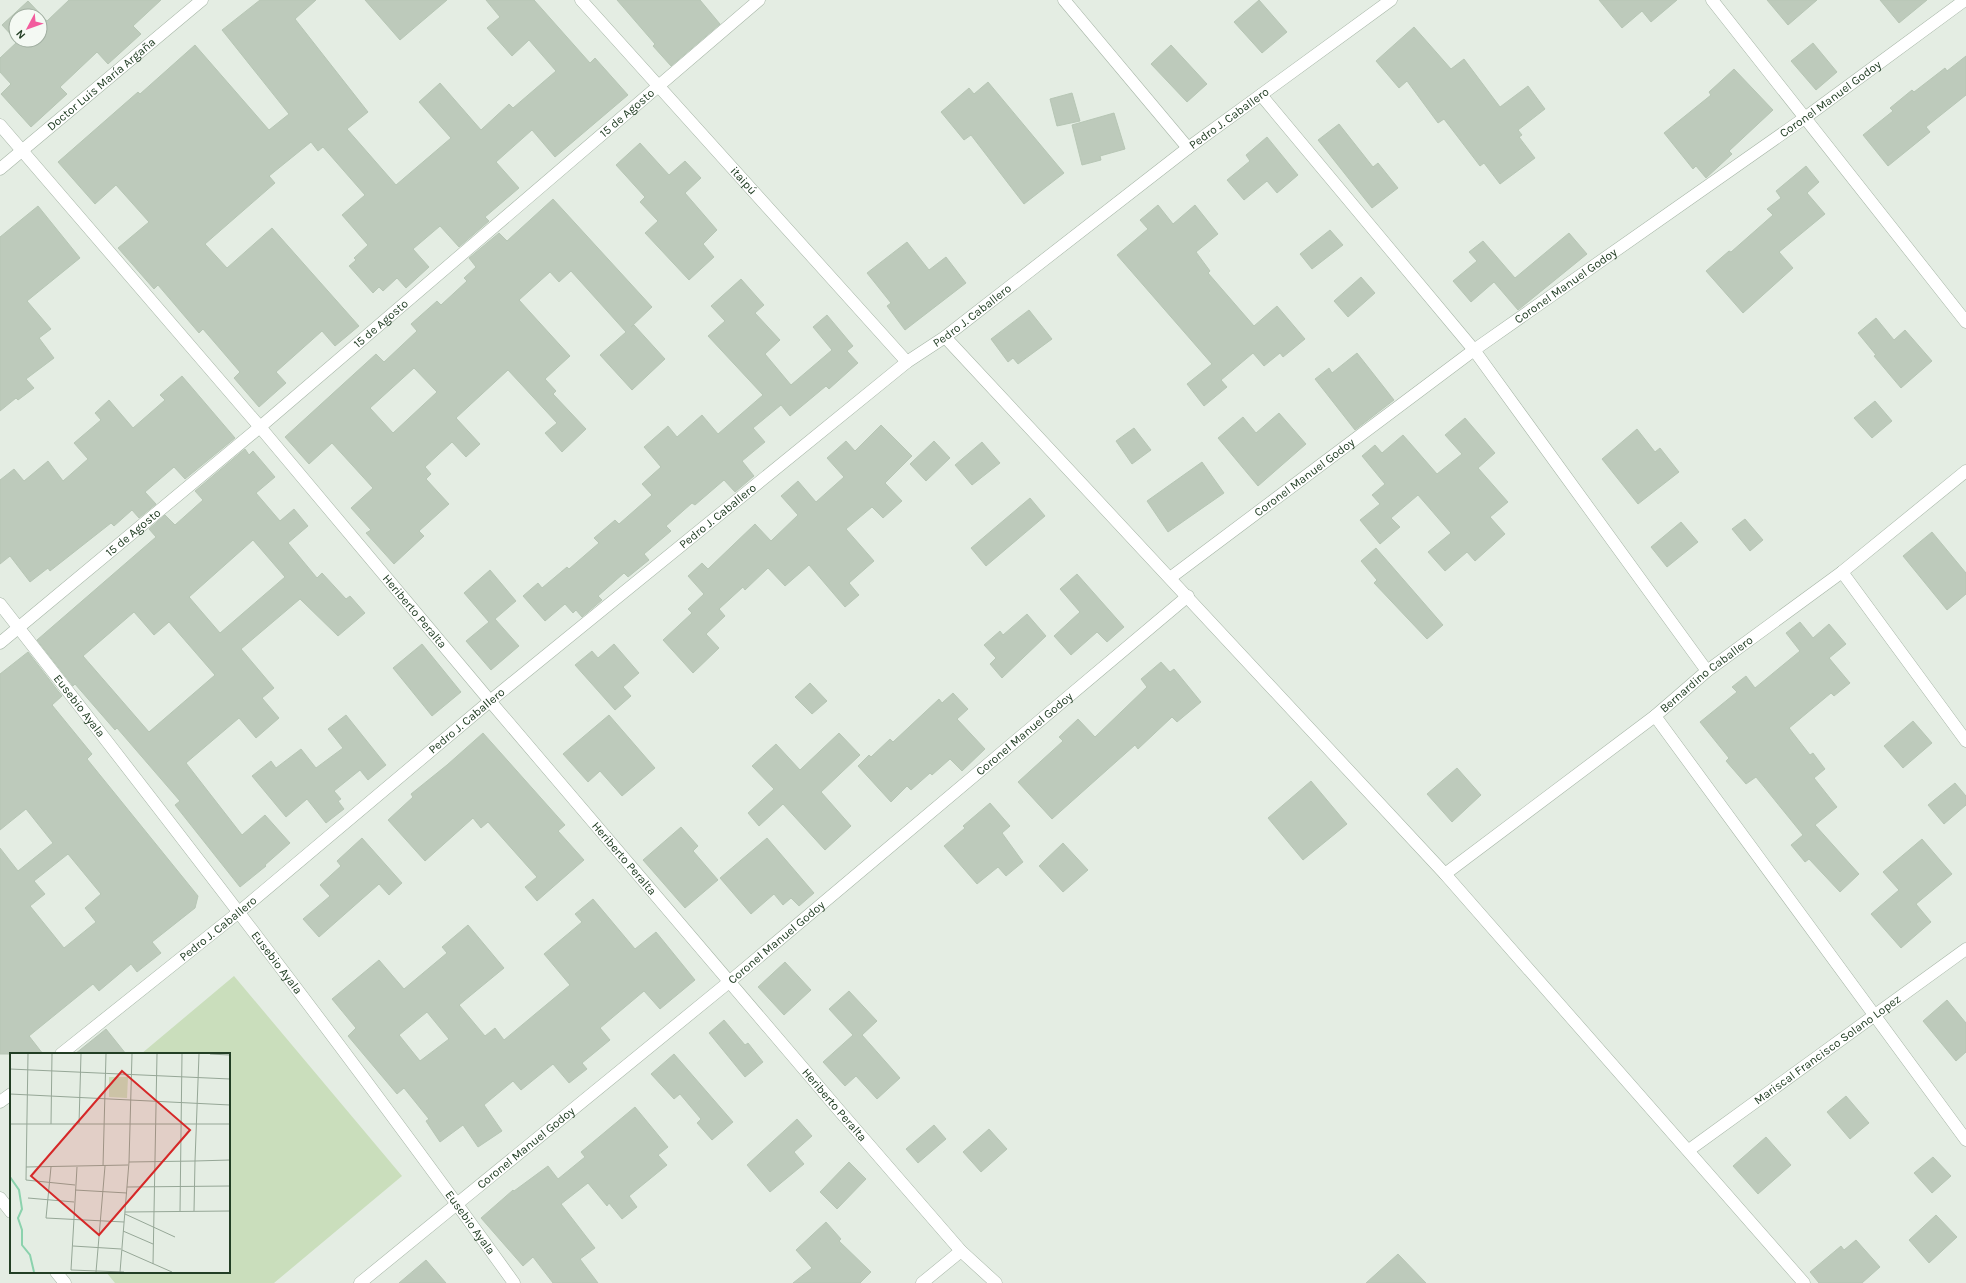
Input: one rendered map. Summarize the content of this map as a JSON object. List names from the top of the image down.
{
  "streets": {
    "street": [
      "Doctor Luis María Argaña",
      "Coronel Manuel Godoy",
      "15 de Agosto",
      "Pedro J. Caballero",
      "itaipú",
      "Heriberto Peralta",
      "Bernardino Caballero",
      "Eusebio Ayala",
      "Mariscal Francisco Solano Lopez"
    ]
  },
  "crossings": [
    ["Doctor Luis María Argaña", "Heriberto Peralta"],
    ["Coronel Manuel Godoy", "Heriberto Peralta"],
    ["Coronel Manuel Godoy", "Eusebio Ayala"],
    ["15 de Agosto", "itaipú"],
    ["15 de Agosto", "Heriberto Peralta"],
    ["15 de Agosto", "Eusebio Ayala"],
    ["Pedro J. Caballero", "itaipú"],
    ["Pedro J. Caballero", "Heriberto Peralta"],
    ["Pedro J. Caballero", "Eusebio Ayala"]
  ],
  "north": "bottom left"
}
